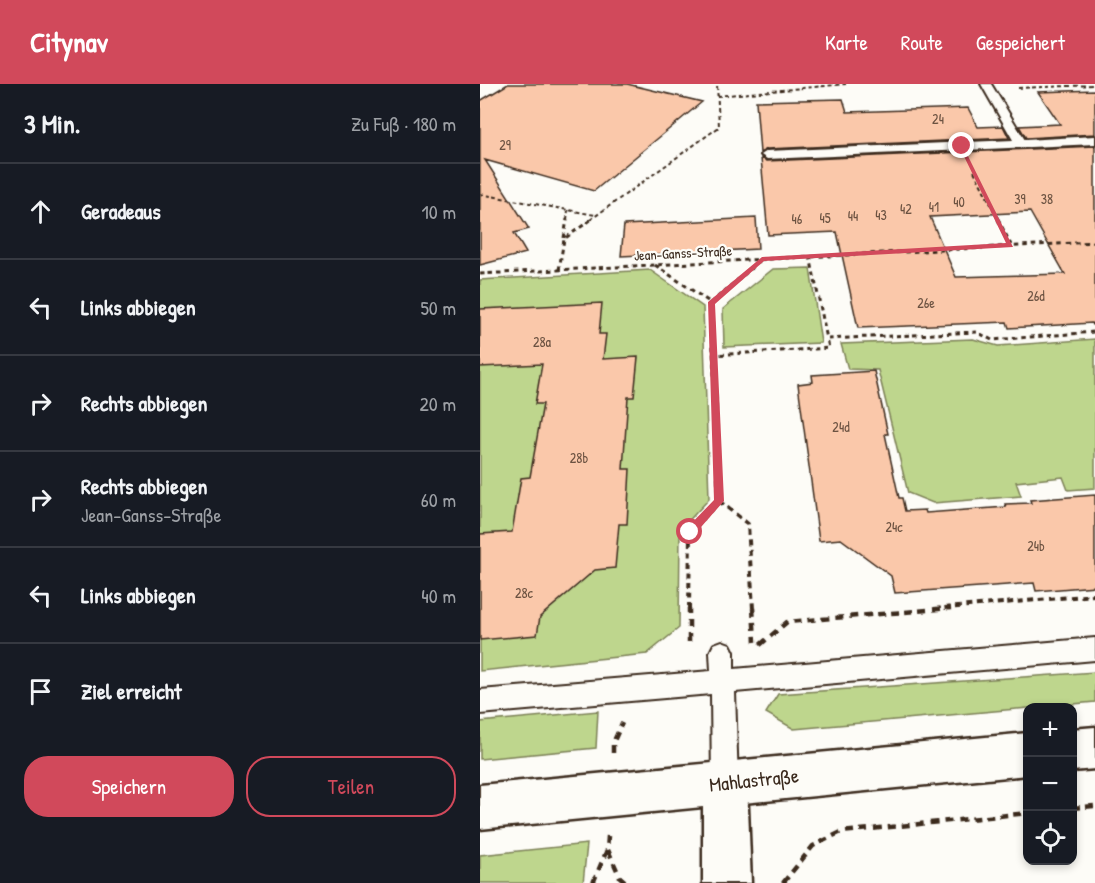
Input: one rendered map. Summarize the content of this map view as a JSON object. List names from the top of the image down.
{
  "streets": {
    "street": ["Mahlastraße"],
    "path": ["Jean-Ganss-Straße"]
  },
  "house_numbers": [
    "24",
    "29",
    "39",
    "38",
    "40",
    "41",
    "42",
    "43",
    "44",
    "45",
    "46",
    "26d",
    "26e",
    "28a",
    "24d",
    "28b",
    "24c",
    "24b",
    "28c"
  ],
  "page": {
    "header": "Citynav",
    "nav": ["Karte", "Route", "Gespeichert"],
    "heading": ["3 Min.", "Zu Fuß · 180 m"],
    "list": [
      ["Geradeaus", "10 m"],
      ["Links abbiegen", "50 m"],
      ["Rechts abbiegen", "20 m"],
      ["Rechts abbiegen", "Jean-Ganss-Straße", "60 m"],
      ["Links abbiegen", "40 m"],
      "Ziel erreicht"
    ],
    "map_buttons": ["+", "−"],
    "buttons": ["Speichern", "Teilen"]
  }
}
